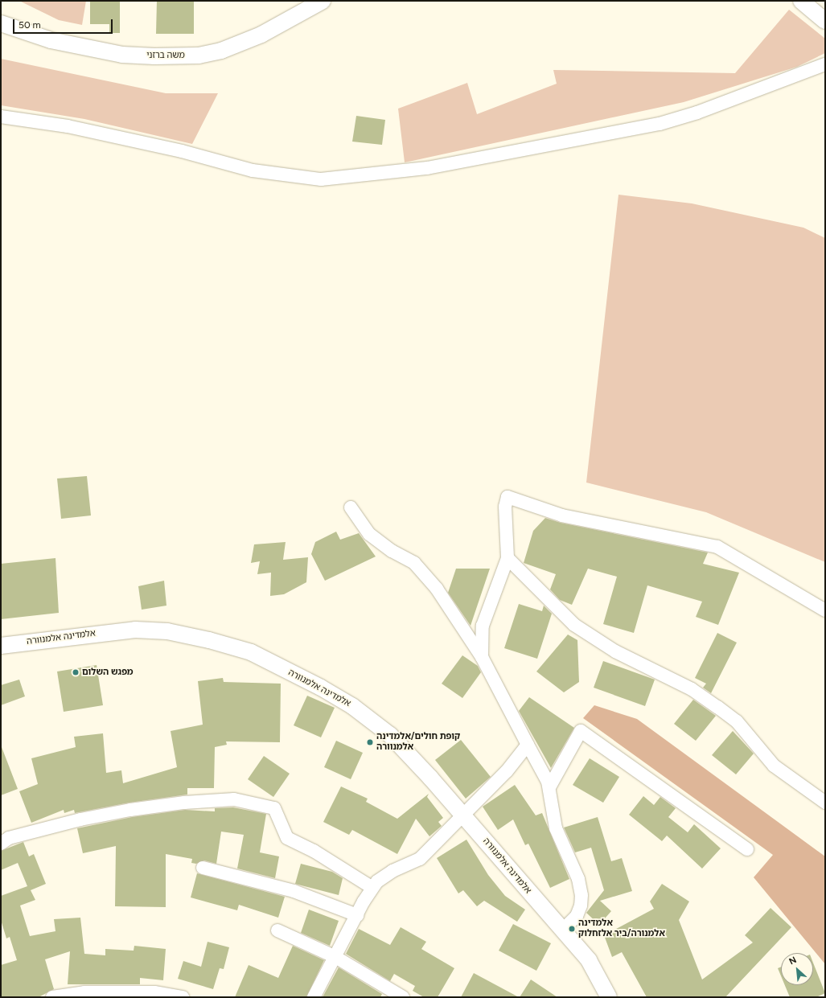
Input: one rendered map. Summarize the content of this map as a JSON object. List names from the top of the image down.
{
  "streets": {
    "street": ["משה ברזני", "אלמדינה אלמנוורה"]
  },
  "places": ["מפגש השלום", "קופת חולים/אלמדינה אלמנוורה", "אלמדינה אלמנורה/ביר אלזחלוק"],
  "scale_bar": "50 m",
  "north": "top left"
}
